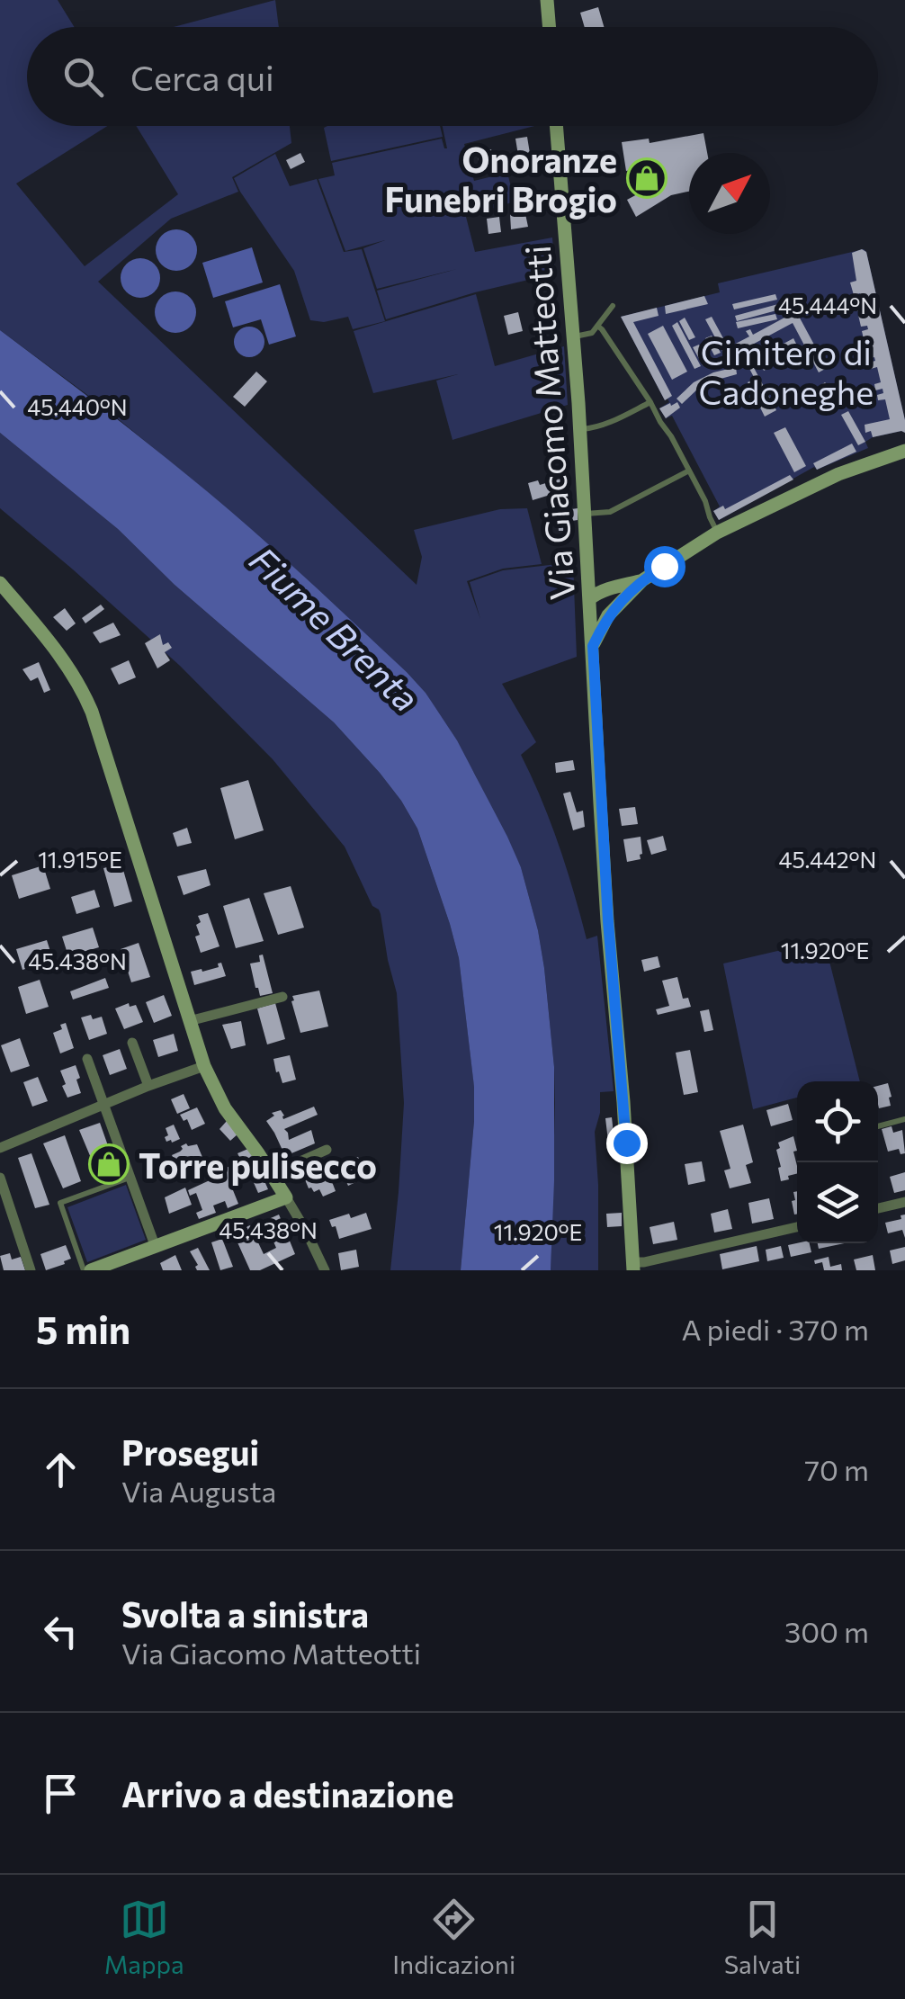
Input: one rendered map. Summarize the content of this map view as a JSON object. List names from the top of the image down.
{
  "streets": {
    "street": ["Via Giacomo Matteotti"]
  },
  "water": ["Fiume Brenta"],
  "parks": ["Cimitero di Cadoneghe"],
  "places": {
    "shop": ["Onoranze Funebri Brogio", "Torre pulisecco"]
  },
  "north": "top right",
  "page": {
    "search": "Cerca qui",
    "heading": ["5 min", "A piedi · 370 m"],
    "list": [
      ["Prosegui", "Via Augusta", "70 m"],
      ["Svolta a sinistra", "Via Giacomo Matteotti", "300 m"],
      "Arrivo a destinazione"
    ],
    "nav": ["Mappa", "Indicazioni", "Salvati"]
  },
  "coordinates": [
    "45.444°N",
    "45.440°N",
    "11.915°E",
    "45.442°N",
    "11.920°E",
    "45.438°N"
  ]
}
